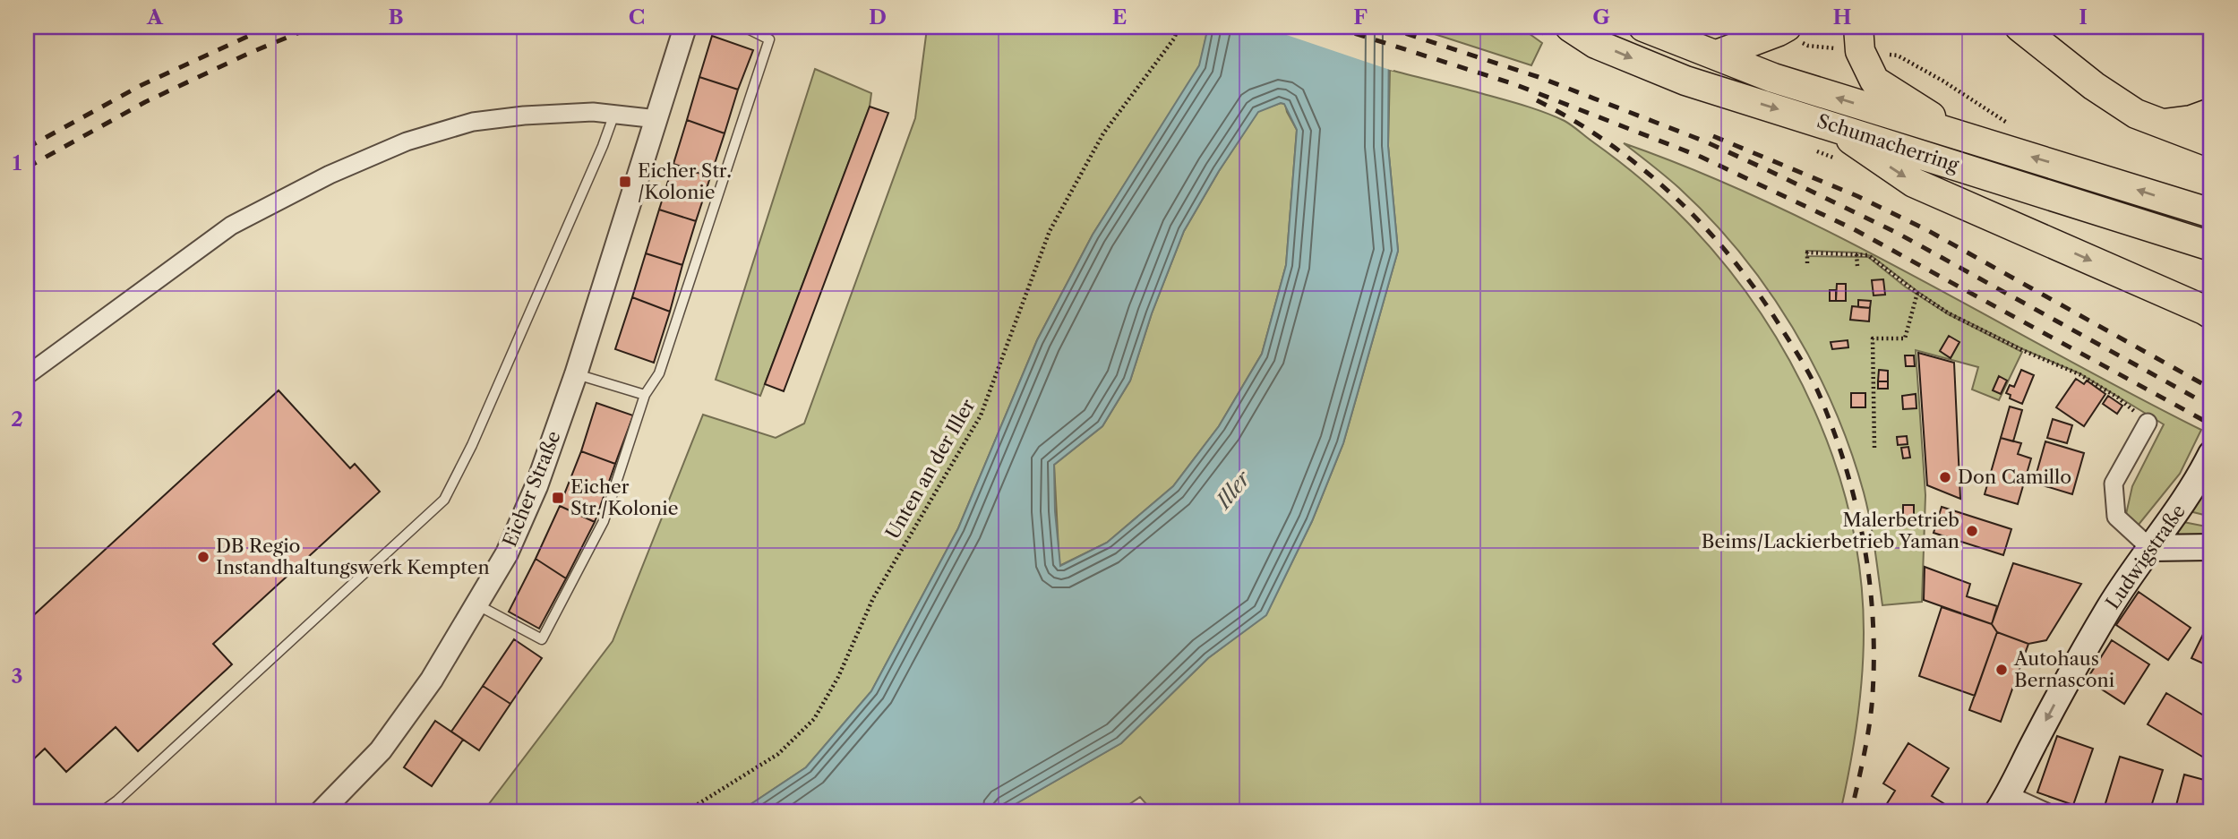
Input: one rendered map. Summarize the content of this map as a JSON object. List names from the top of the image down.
{
  "streets": {
    "main road": ["Schumacherring", "Ludwigstraße"],
    "street": ["Eicher Straße"],
    "path": ["Unten an der Iller"]
  },
  "one_way": ["Ludwigstraße"],
  "water": ["Iller"],
  "places": {
    "transit": ["Eicher Str. /Kolonie", "Eicher Str./Kolonie"],
    "other": [
      "Don Camillo",
      "Malerbetrieb Beims/Lackierbetrieb Yaman",
      "DB Regio Instandhaltungswerk Kempten",
      "Autohaus Bernasconi"
    ]
  },
  "grid": {
    "columns": [
      "A",
      "B",
      "C",
      "D",
      "E",
      "F",
      "G",
      "H",
      "I"
    ],
    "rows": ["1", "2", "3"]
  }
}
